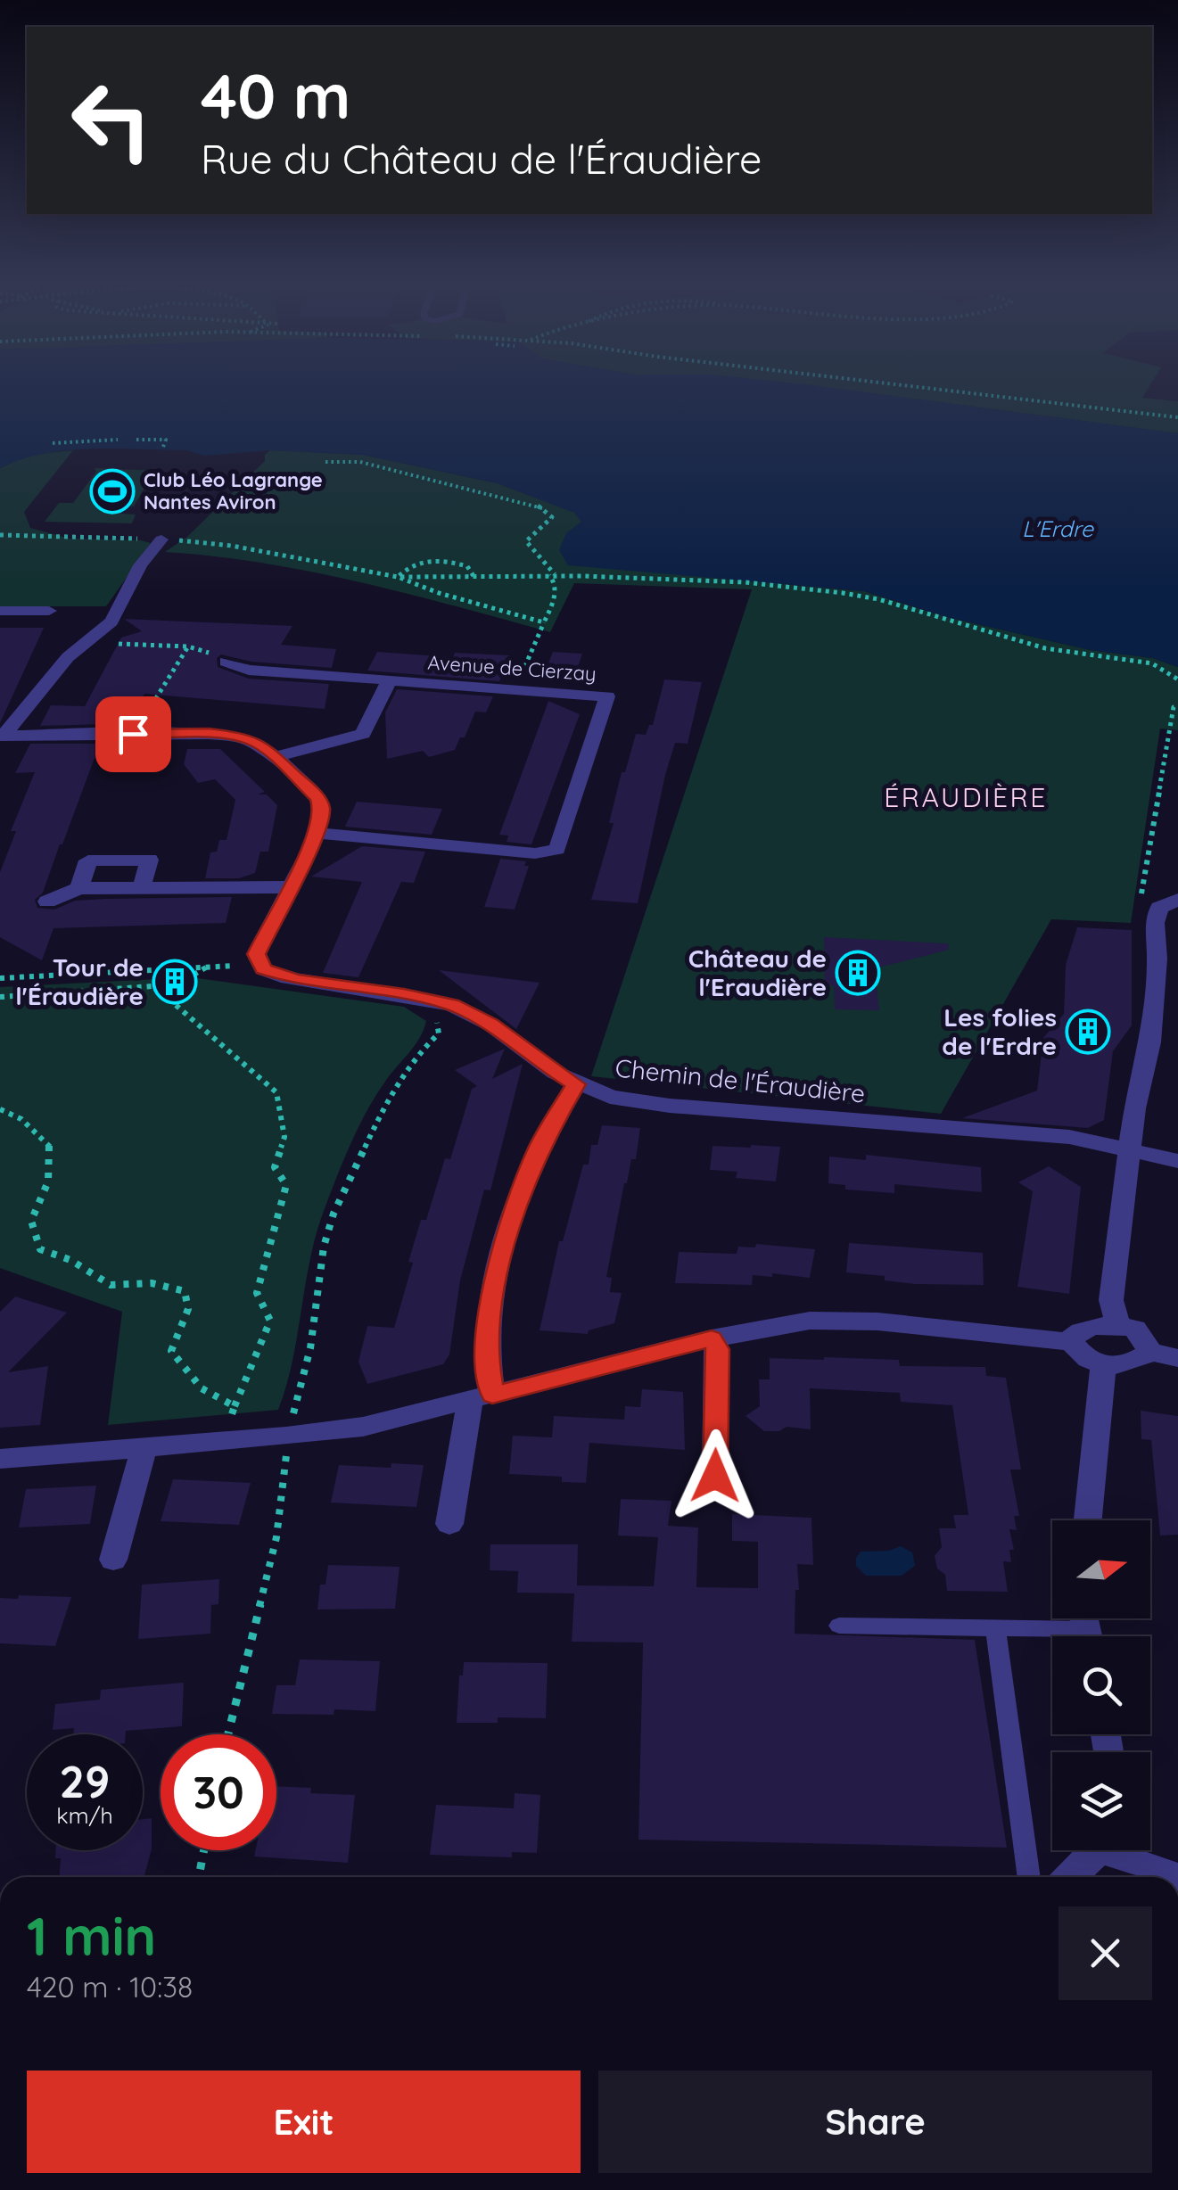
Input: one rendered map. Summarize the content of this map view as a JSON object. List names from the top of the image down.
{
  "streets": {
    "street": ["Avenue de Cierzay", "Chemin de l'Éraudière"]
  },
  "districts": ["ÉRAUDIÈRE"],
  "water": ["L'Erdre"],
  "places": {
    "sports": ["Club Léo Lagrange Nantes Aviron"],
    "building": ["Château de l'Eraudière", "Tour de l'Éraudière", "Les folies de l'Erdre"]
  },
  "north": "right",
  "page": {
    "turn": ["40 m", "Rue du Château de l'Éraudière"],
    "speed": "29 km/h",
    "limit": "30",
    "heading": ["1 min", "420 m · 10:38"],
    "buttons": ["Exit", "Share"]
  }
}
